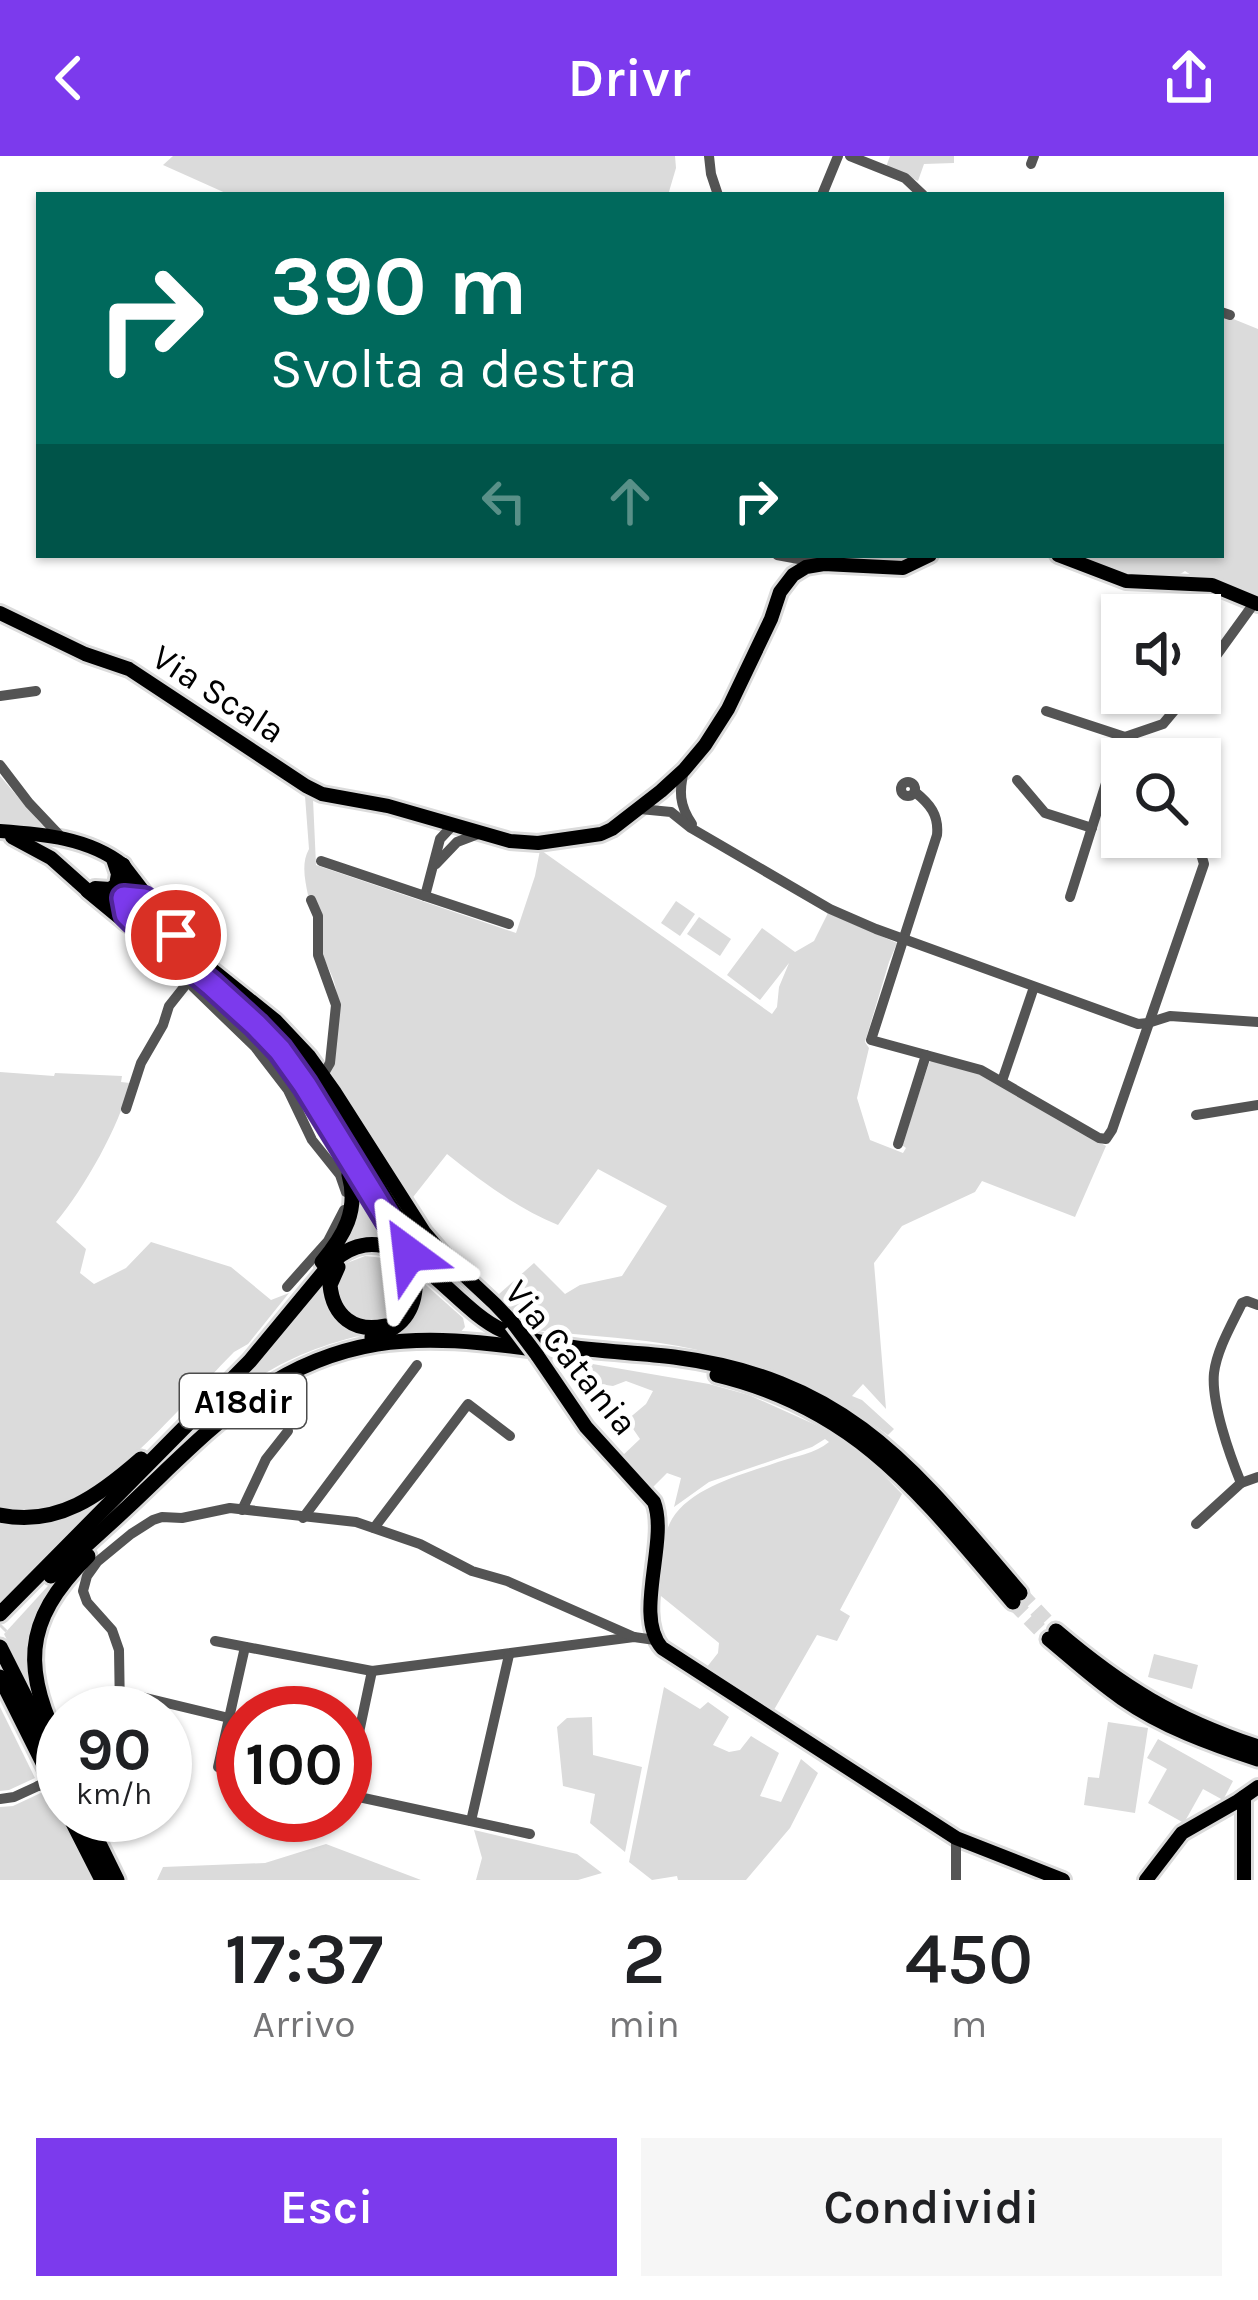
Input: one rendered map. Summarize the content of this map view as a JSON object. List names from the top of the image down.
{
  "streets": {
    "highway": ["A18dir"],
    "main road": ["Via Scala", "Via Catania"]
  },
  "page": {
    "header": "Drivr",
    "turn": ["390 m", "Svolta a destra"],
    "speed": "90 km/h",
    "limit": "100",
    "eta": [
      "17:37",
      "Arrivo",
      "2",
      "min",
      "450",
      "m"
    ],
    "buttons": ["Esci", "Condividi"]
  }
}
